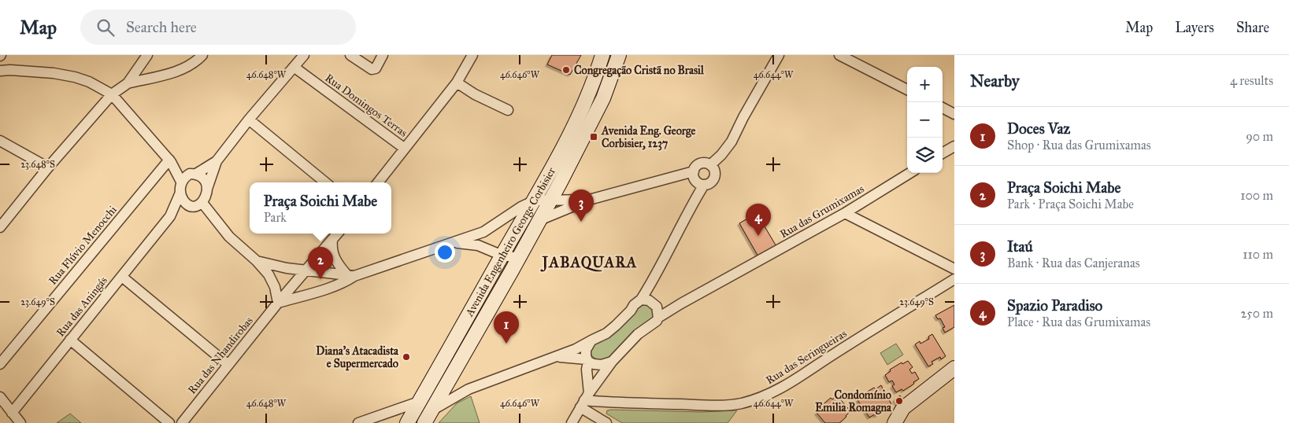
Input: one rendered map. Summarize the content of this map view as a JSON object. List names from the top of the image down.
{
  "streets": {
    "main road": ["Avenida Engenheiro George Corbisier"],
    "street": [
      "Rua Domingos Terras",
      "Rua das Grumixamas",
      "Rua Flúvio Menocchi",
      "Rua das Aningás",
      "Rua das Nhandirobas",
      "Rua das Seringueiras"
    ]
  },
  "crossings": [
    ["Rua das Grumixamas", "Rua das Seringueiras"]
  ],
  "districts": ["JABAQUARA"],
  "places": {
    "other": ["Congregação Cristã no Brasil", "Diana's Atacadista e Supermercado", "Condomínio Emilia Romagna"],
    "transit": ["Avenida Eng. George Corbisier, 1237"]
  },
  "page": {
    "header": "Map",
    "search": "Search here",
    "nav": ["Map", "Layers", "Share"],
    "heading": ["Nearby", "4 results"],
    "map_buttons": ["+", "−"],
    "list": [
      {
        "mark": "1",
        "name": "Doces Vaz",
        "note": "Shop · Rua das Grumixamas",
        "value": "90 m"
      },
      {
        "mark": "2",
        "name": "Praça Soichi Mabe",
        "note": "Park · Praça Soichi Mabe",
        "value": "100 m"
      },
      {
        "mark": "3",
        "name": "Itaú",
        "note": "Bank · Rua das Canjeranas",
        "value": "110 m"
      },
      {
        "mark": "4",
        "name": "Spazio Paradiso",
        "note": "Place · Rua das Grumixamas",
        "value": "250 m"
      }
    ],
    "popup": ["Praça Soichi Mabe", "Park"],
    "pins": [
      "3",
      "4",
      "2",
      "1"
    ]
  },
  "coordinates": [
    "46.648°W",
    "46.646°W",
    "46.644°W",
    "23.648°S",
    "23.649°S"
  ]
}
